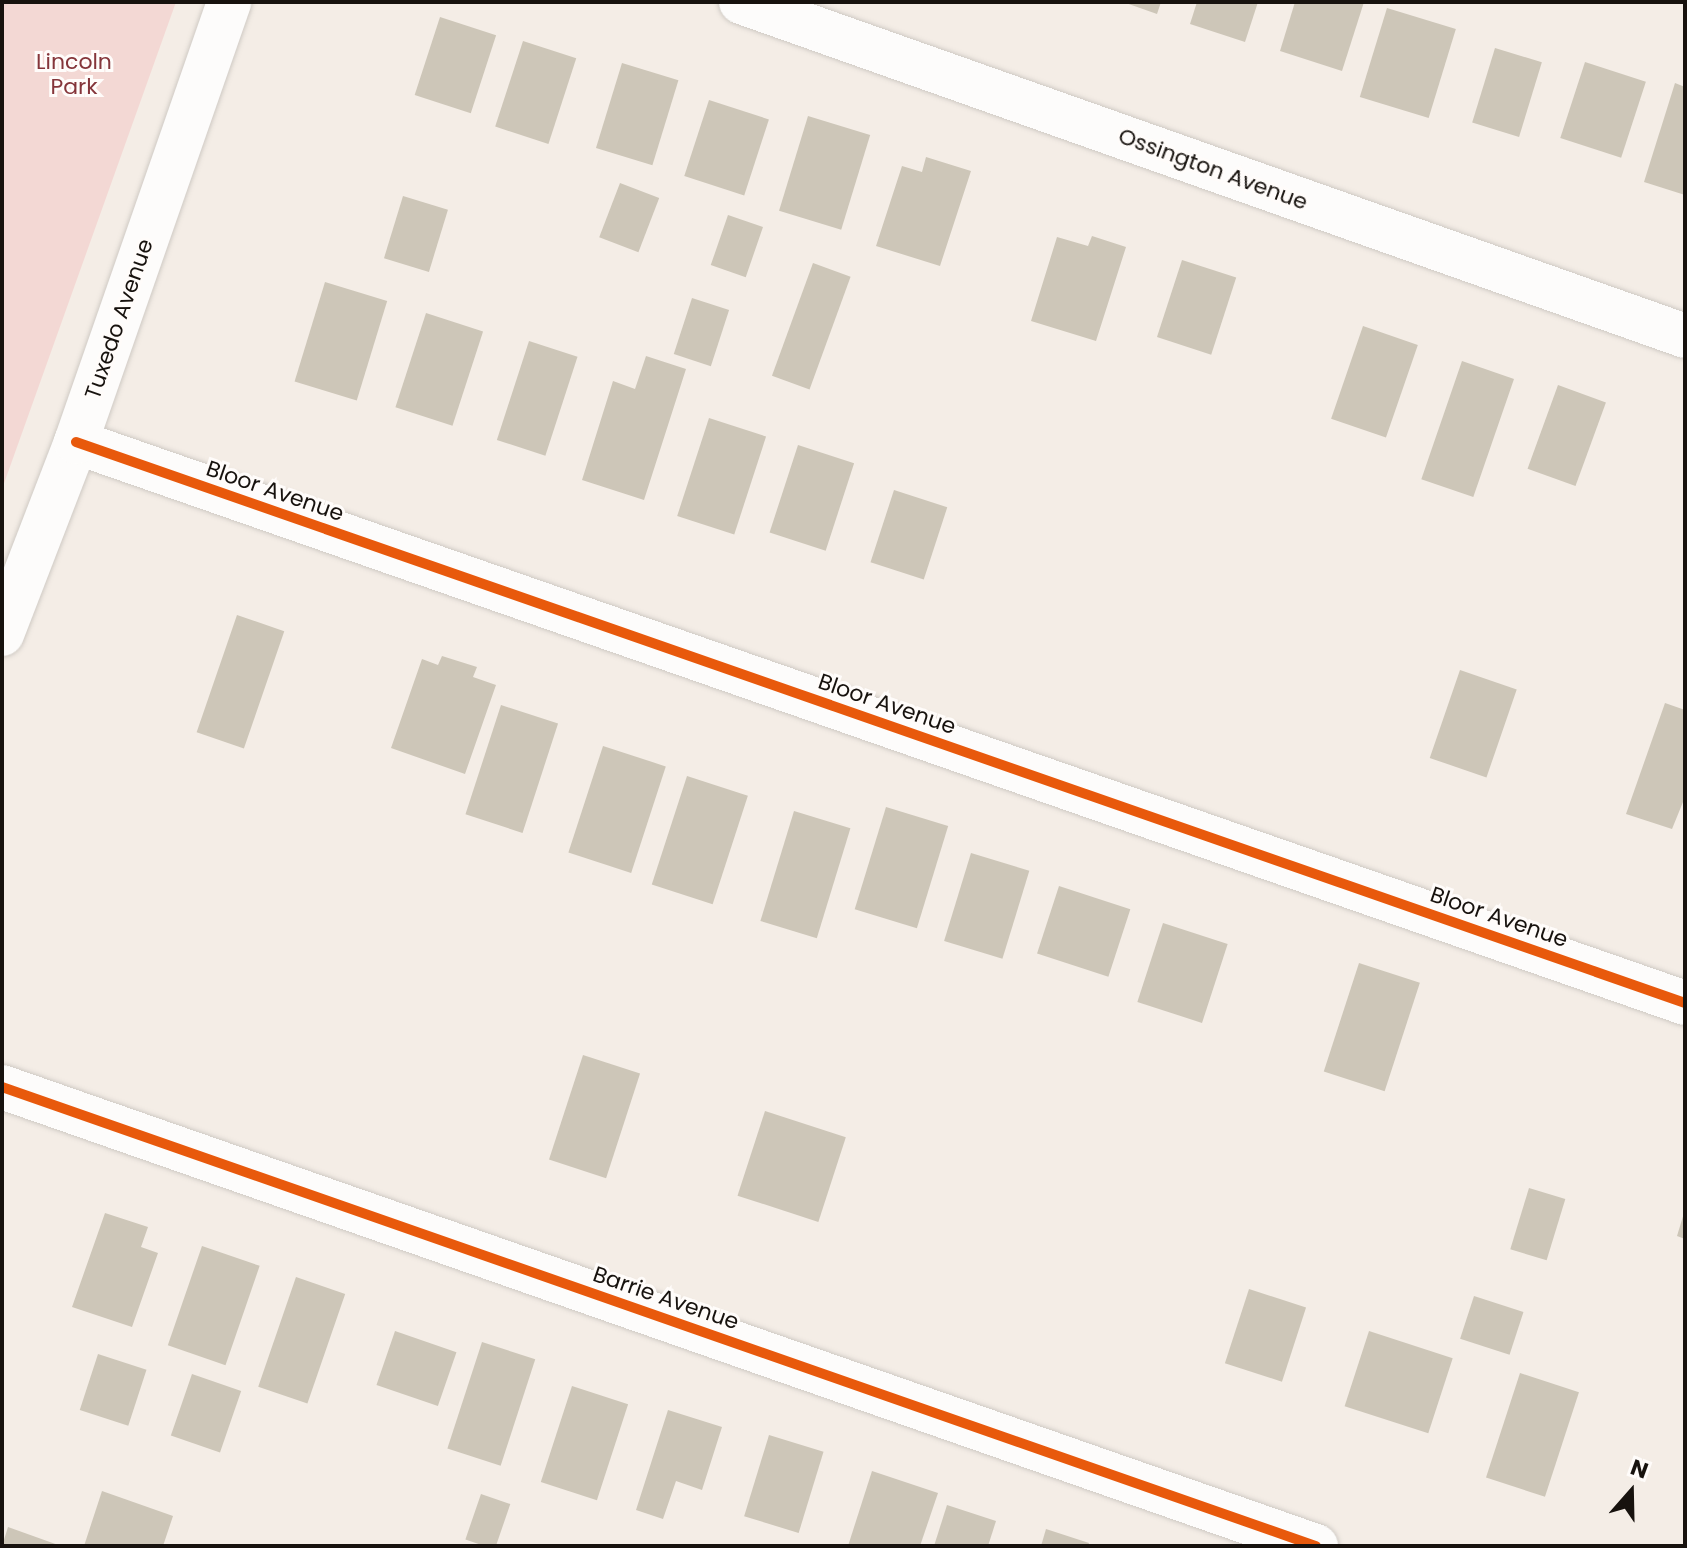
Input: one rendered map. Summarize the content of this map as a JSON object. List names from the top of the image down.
{
  "streets": {
    "street": [
      "Ossington Avenue",
      "Tuxedo Avenue",
      "Bloor Avenue",
      "Barrie Avenue"
    ]
  },
  "crossings": [
    ["Tuxedo Avenue", "Bloor Avenue"]
  ],
  "parks": ["Lincoln Park"],
  "north": "top"
}
